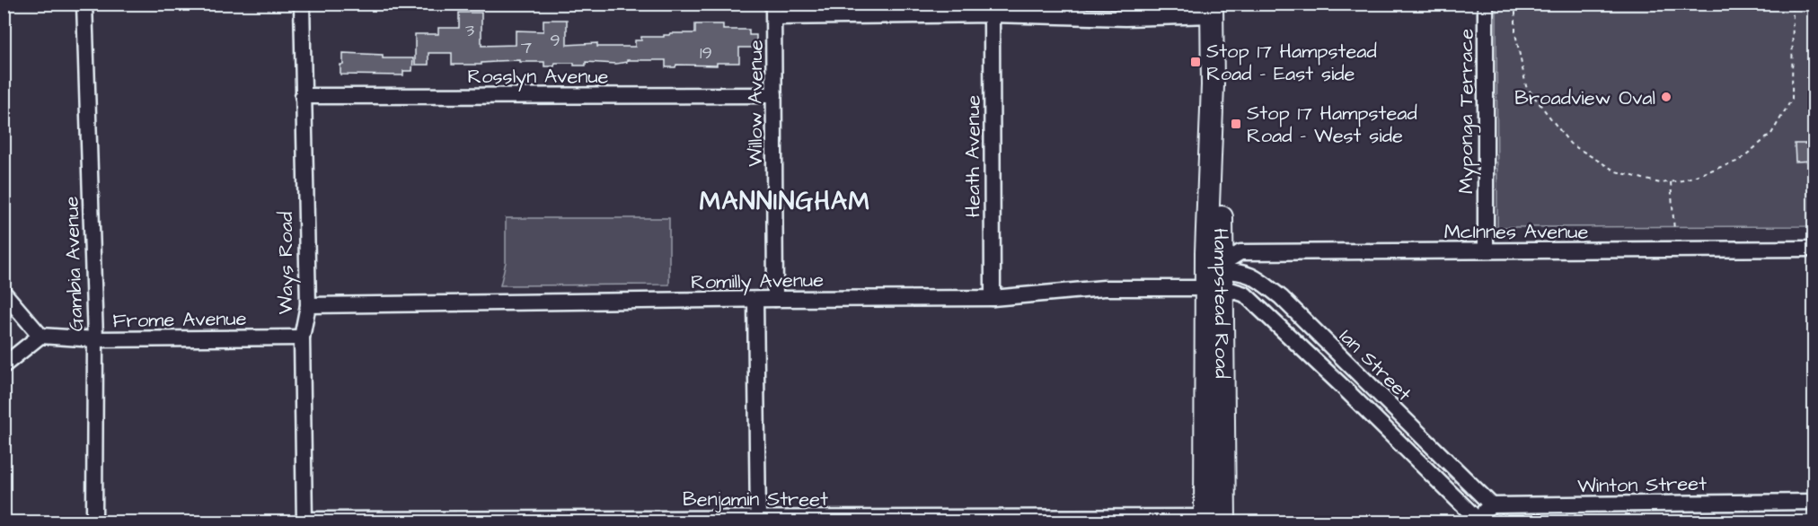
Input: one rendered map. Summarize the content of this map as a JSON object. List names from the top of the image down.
{
  "streets": {
    "highway": ["Hampstead Road"],
    "street": [
      "Rosslyn Avenue",
      "Willow Avenue",
      "Myponga Terrace",
      "Heath Avenue",
      "McInnes Avenue",
      "Ways Road",
      "Gambia Avenue",
      "Romilly Avenue",
      "Frome Avenue",
      "Ian Street",
      "Winton Street",
      "Benjamin Street"
    ]
  },
  "crossings": [
    ["Rosslyn Avenue", "Willow Avenue"],
    ["Rosslyn Avenue", "Ways Road"],
    ["Willow Avenue", "Romilly Avenue"],
    ["Myponga Terrace", "McInnes Avenue"],
    ["Heath Avenue", "Romilly Avenue"],
    ["McInnes Avenue", "Romilly Avenue"],
    ["McInnes Avenue", "Hampstead Road"],
    ["McInnes Avenue", "Ian Street"],
    ["Ways Road", "Romilly Avenue"],
    ["Ways Road", "Frome Avenue"],
    ["Ways Road", "Benjamin Street"],
    ["Gambia Avenue", "Frome Avenue"],
    ["Romilly Avenue", "Hampstead Road"],
    ["Romilly Avenue", "Ian Street"],
    ["Hampstead Road", "Ian Street"],
    ["Hampstead Road", "Benjamin Street"],
    ["Ian Street", "Winton Street"]
  ],
  "districts": ["MANNINGHAM"],
  "places": {
    "transit": ["Stop 17 Hampstead Road - East side", "Stop 17 Hampstead Road - West side"],
    "other": ["Broadview Oval"]
  },
  "house_numbers": [
    "3",
    "9",
    "7",
    "19"
  ]
}
